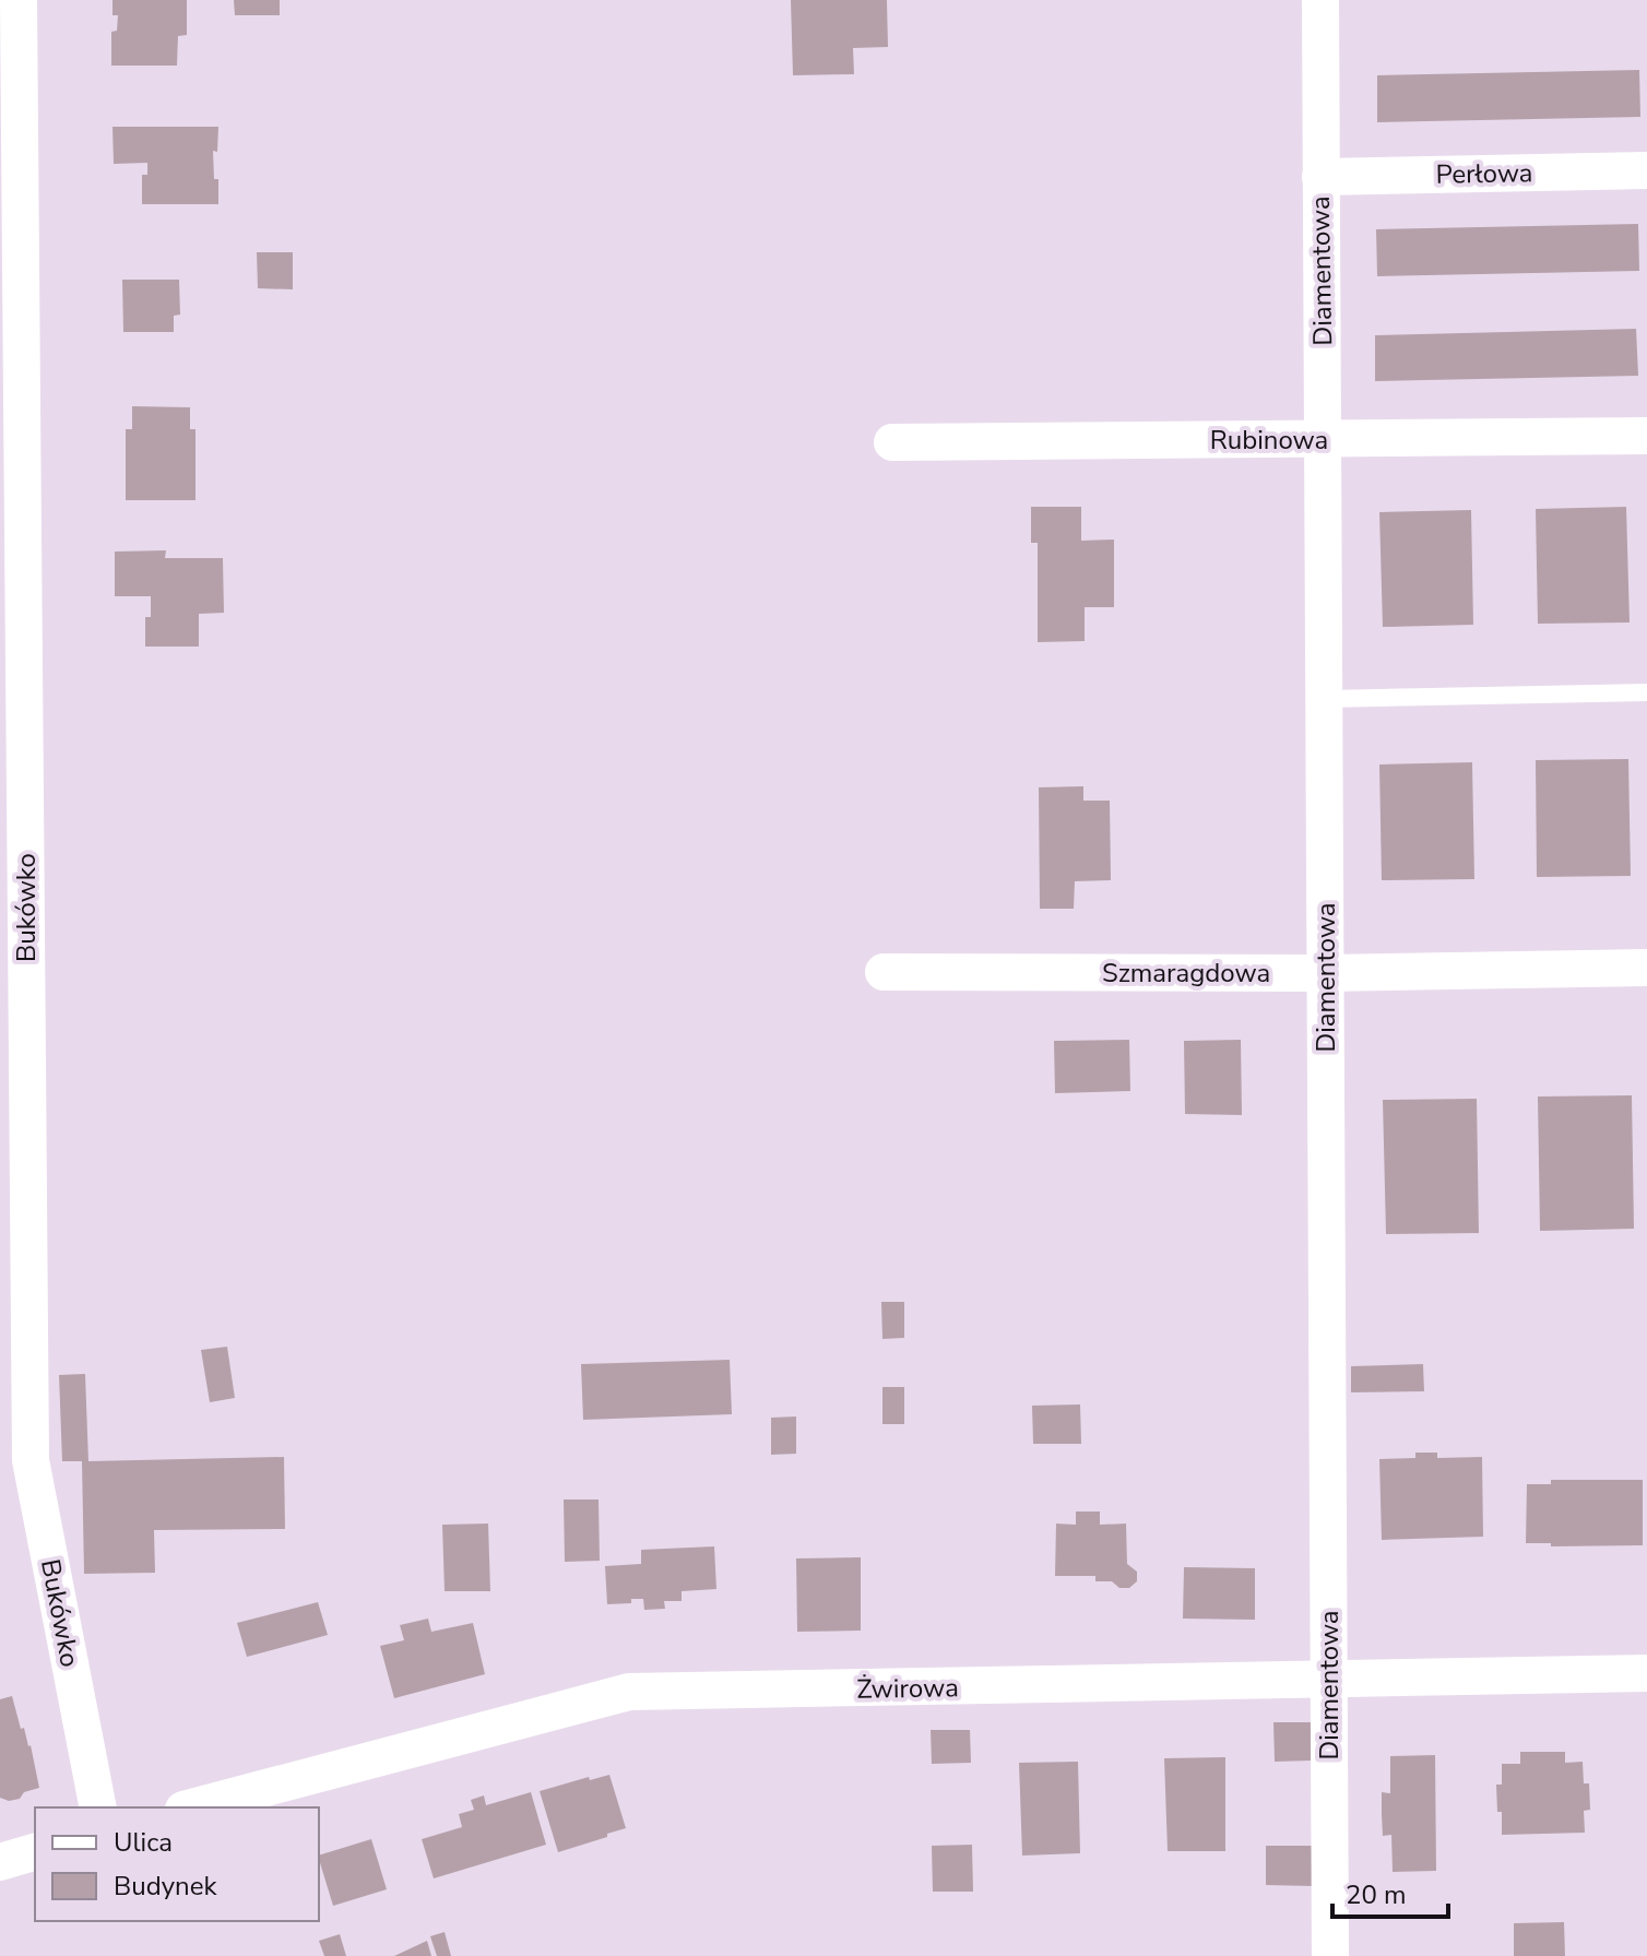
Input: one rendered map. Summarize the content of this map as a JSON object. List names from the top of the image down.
{
  "streets": {
    "street": [
      "Perłowa",
      "Diamentowa",
      "Rubinowa",
      "Bukówko",
      "Szmaragdowa",
      "Żwirowa"
    ]
  },
  "crossings": [
    ["Perłowa", "Diamentowa"],
    ["Diamentowa", "Rubinowa"],
    ["Diamentowa", "Szmaragdowa"],
    ["Diamentowa", "Żwirowa"]
  ],
  "legend": ["Ulica", "Budynek"],
  "scale_bar": "20 m"
}
